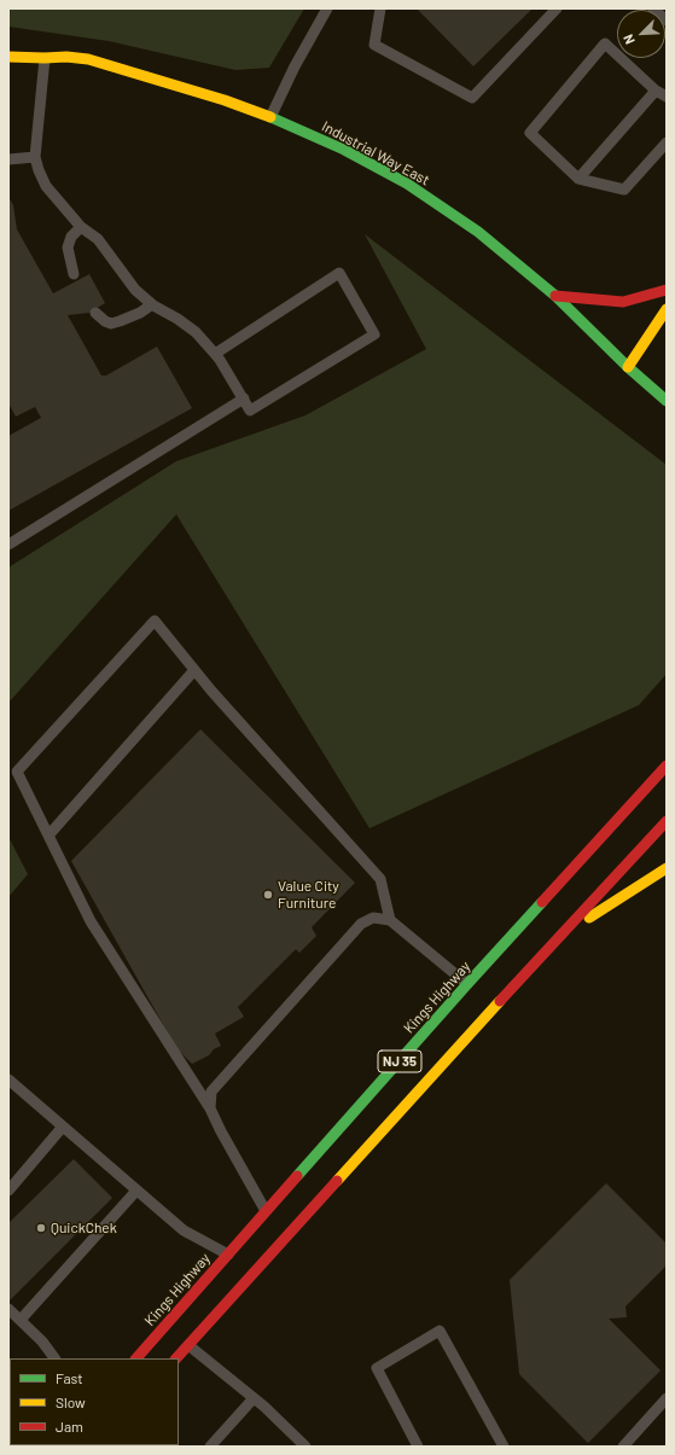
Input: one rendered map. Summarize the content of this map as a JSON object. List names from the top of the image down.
{
  "streets": {
    "main road": ["Industrial Way East", "Kings Highway", "NJ 35"]
  },
  "places": ["Value City Furniture", "QuickChek"],
  "legend": ["Fast", "Slow", "Jam"],
  "north": "bottom left"
}
